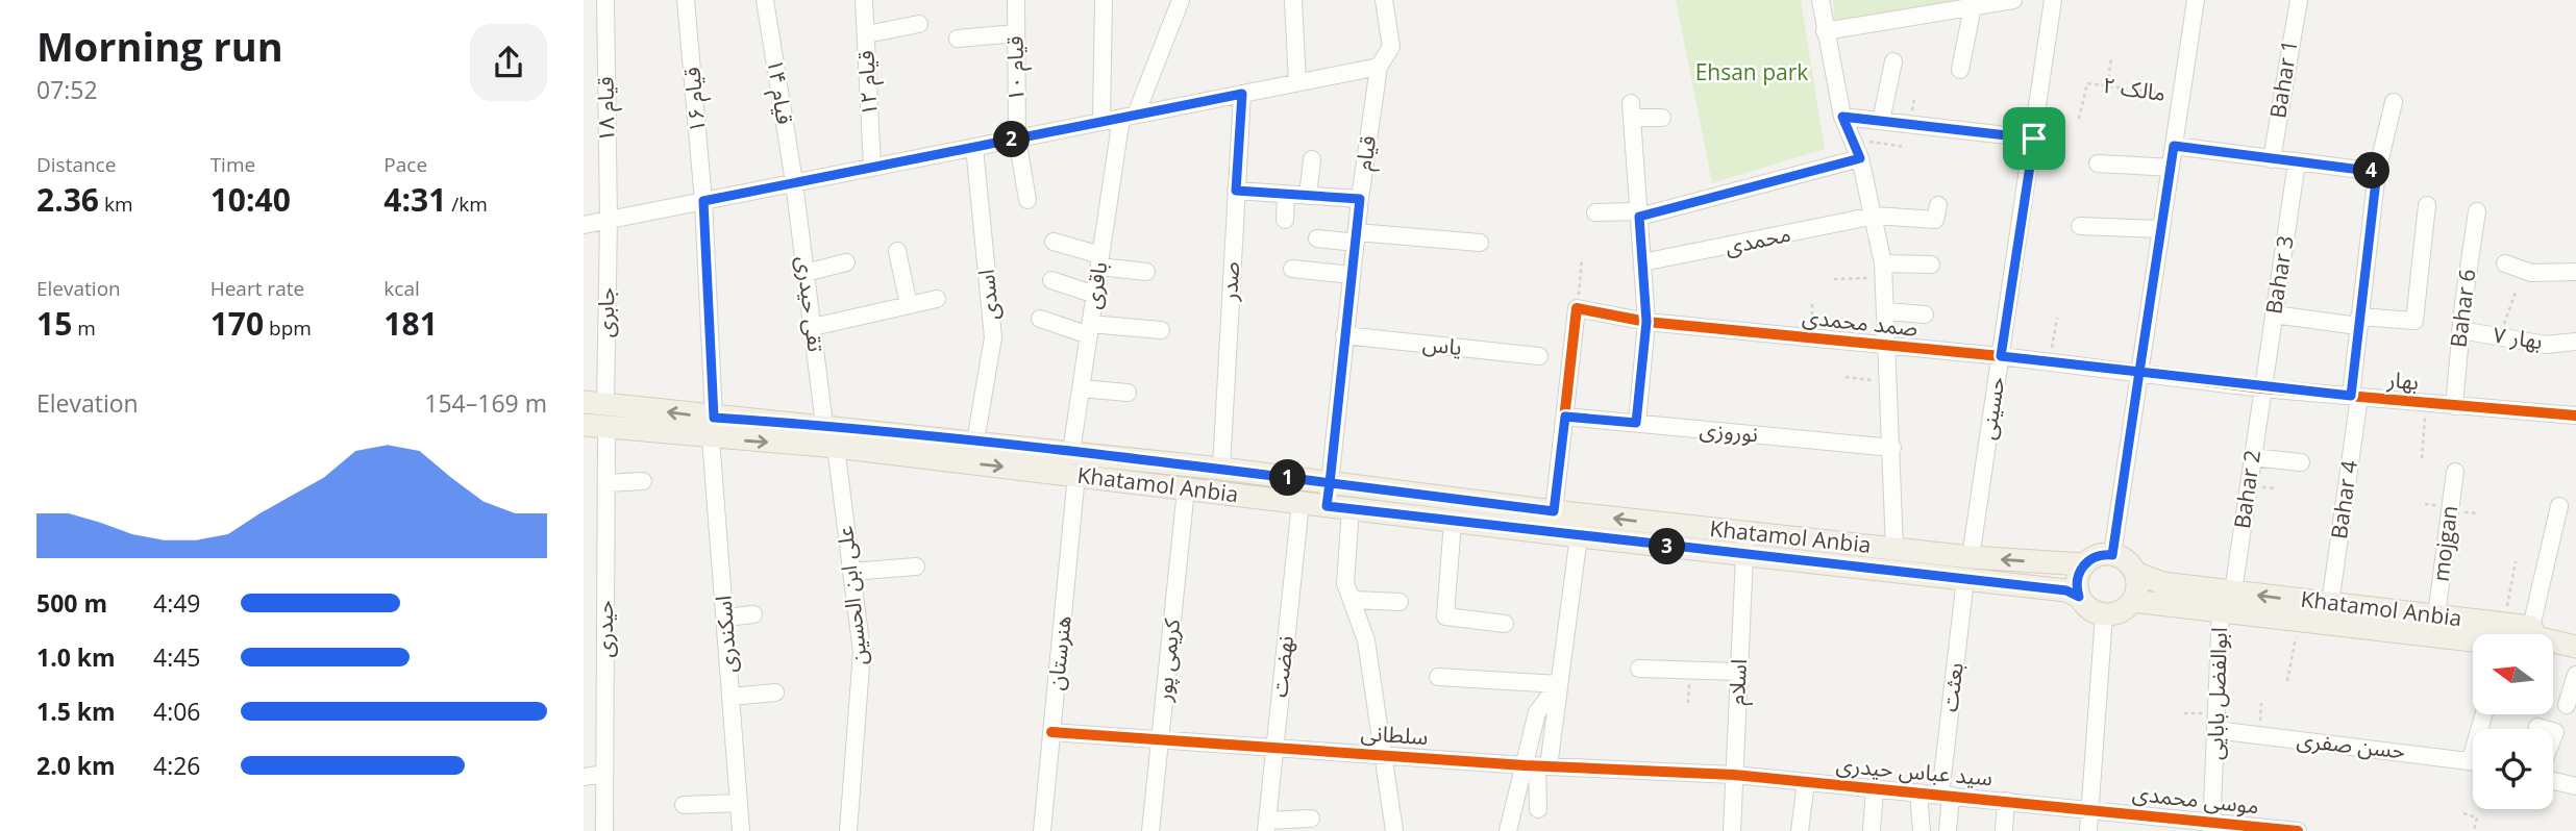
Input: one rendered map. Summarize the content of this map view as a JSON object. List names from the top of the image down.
{
  "streets": {
    "main road": ["Khatamol Anbia"],
    "street": [
      "قیام ۱۰",
      "Bahar 1",
      "قیام ۱۲",
      "قیام ۱۴",
      "قیام ۱۶",
      "قیام ۱۸",
      "قیام",
      "محمدی",
      "Bahar 3",
      "صدر",
      "باقری",
      "اسدی",
      "تقی حیدری",
      "Bahar 6",
      "جابری",
      "صمد محمدی",
      "بهار ۷",
      "یاس",
      "بهار",
      "حسینی",
      "نوروزی",
      "Bahar 2",
      "Bahar 4",
      "mojgan",
      "علی ابن الحسین",
      "حیدری",
      "اسکندری",
      "هنرستان",
      "کریمی پور",
      "نهضت",
      "اسلام",
      "بعثت",
      "ابوالفضل بابایی",
      "سلطانی",
      "حسن صفری",
      "سید عباس حیدری",
      "موسی محمدی"
    ],
    "path": ["مالک ۲"]
  },
  "crossings": [
    ["قیام ۱۴", "تقی حیدری"],
    ["قیام ۱۶", "Khatamol Anbia"],
    ["قیام ۱۶", "اسکندری"],
    ["قیام ۱۸", "جابری"],
    ["قیام", "یاس"],
    ["قیام", "Khatamol Anbia"],
    ["Bahar 3", "بهار"],
    ["Bahar 3", "Bahar 2"],
    ["صدر", "Khatamol Anbia"],
    ["باقری", "Khatamol Anbia"],
    ["اسدی", "Khatamol Anbia"],
    ["تقی حیدری", "Khatamol Anbia"],
    ["Bahar 6", "بهار ۷"],
    ["Bahar 6", "بهار"],
    ["جابری", "Khatamol Anbia"],
    ["صمد محمدی", "بهار"],
    ["صمد محمدی", "حسینی"],
    ["بهار", "Bahar 2"],
    ["بهار", "Bahar 4"],
    ["حسینی", "Khatamol Anbia"],
    ["حسینی", "بعثت"],
    ["Khatamol Anbia", "Bahar 2"],
    ["Khatamol Anbia", "Bahar 4"],
    ["Khatamol Anbia", "mojgan"],
    ["Khatamol Anbia", "علی ابن الحسین"],
    ["Khatamol Anbia", "حیدری"],
    ["Khatamol Anbia", "اسکندری"],
    ["Khatamol Anbia", "هنرستان"],
    ["Khatamol Anbia", "کریمی پور"],
    ["Khatamol Anbia", "نهضت"],
    ["Khatamol Anbia", "اسلام"],
    ["Khatamol Anbia", "بعثت"],
    ["Khatamol Anbia", "ابوالفضل بابایی"],
    ["هنرستان", "سلطانی"],
    ["کریمی پور", "سلطانی"],
    ["نهضت", "سلطانی"],
    ["اسلام", "سلطانی"],
    ["اسلام", "سید عباس حیدری"],
    ["بعثت", "سید عباس حیدری"],
    ["ابوالفضل بابایی", "حسن صفری"],
    ["ابوالفضل بابایی", "موسی محمدی"],
    ["سلطانی", "سید عباس حیدری"],
    ["سید عباس حیدری", "موسی محمدی"]
  ],
  "parks": ["Ehsan park"],
  "north": "left",
  "page": {
    "heading": ["Morning run", "07:52"],
    "pins": [
      "2",
      "4",
      "1",
      "3"
    ],
    "stats": [
      ["Distance", "2.36 km"],
      ["Time", "10:40"],
      ["Pace", "4:31 /km"],
      ["Elevation", "15 m"],
      ["Heart rate", "170 bpm"],
      ["kcal", "181"]
    ],
    "chart": ["Elevation", "154–169 m"],
    "list": [
      {
        "name": "500 m",
        "note": "4:49"
      },
      {
        "name": "1.0 km",
        "note": "4:45"
      },
      {
        "name": "1.5 km",
        "note": "4:06"
      },
      {
        "name": "2.0 km",
        "note": "4:26"
      }
    ]
  }
}
